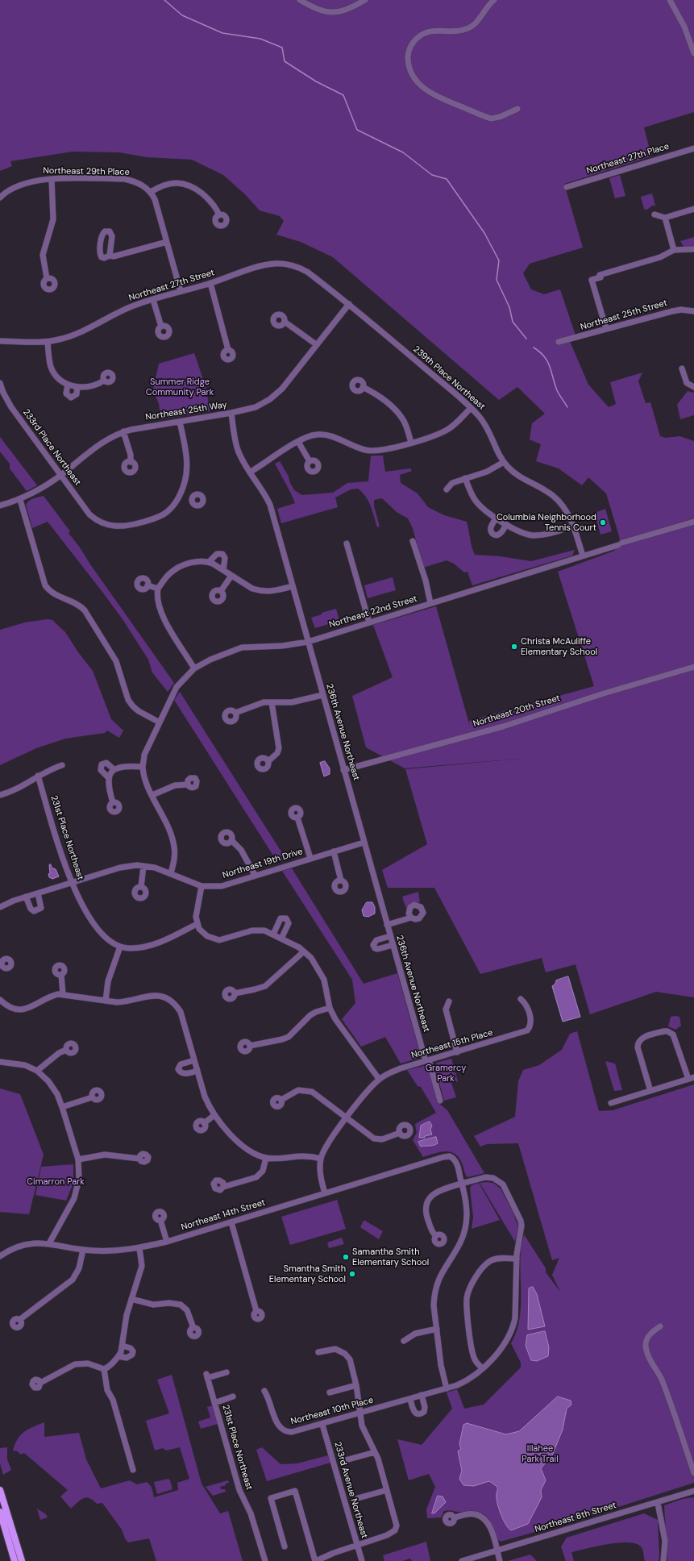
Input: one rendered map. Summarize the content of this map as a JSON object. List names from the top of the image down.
{
  "streets": {
    "street": [
      "Northeast 27th Place",
      "Northeast 29th Place",
      "Northeast 27th Street",
      "Northeast 25th Street",
      "239th Place Northeast",
      "Northeast 25th Way",
      "233rd Place Northeast",
      "Northeast 22nd Street",
      "Northeast 20th Street",
      "236th Avenue Northeast",
      "231st Place Northeast",
      "Northeast 19th Drive",
      "Northeast 15th Place",
      "Northeast 14th Street",
      "Northeast 10th Place",
      "233rd Avenue Northeast",
      "Northeast 8th Street"
    ]
  },
  "crossings": [
    ["Northeast 27th Street", "239th Place Northeast"],
    ["239th Place Northeast", "Northeast 25th Way"],
    ["239th Place Northeast", "Northeast 22nd Street"],
    ["Northeast 25th Way", "233rd Place Northeast"],
    ["Northeast 25th Way", "236th Avenue Northeast"],
    ["Northeast 22nd Street", "236th Avenue Northeast"],
    ["Northeast 20th Street", "236th Avenue Northeast"],
    ["236th Avenue Northeast", "Northeast 19th Drive"],
    ["236th Avenue Northeast", "Northeast 15th Place"],
    ["231st Place Northeast", "Northeast 19th Drive"],
    ["Northeast 14th Street", "Northeast 10th Place"],
    ["Northeast 10th Place", "233rd Avenue Northeast"]
  ],
  "parks": [
    "Summer Ridge Community Park",
    "Gramercy Park",
    "Cimarron Park",
    "Illahee Park Trail"
  ],
  "places": [
    "Columbia Neighborhood Tennis Court",
    "Christa McAuliffe Elementary School",
    "Samantha Smith Elementary School",
    "Smantha Smith Elementary School"
  ]
}
